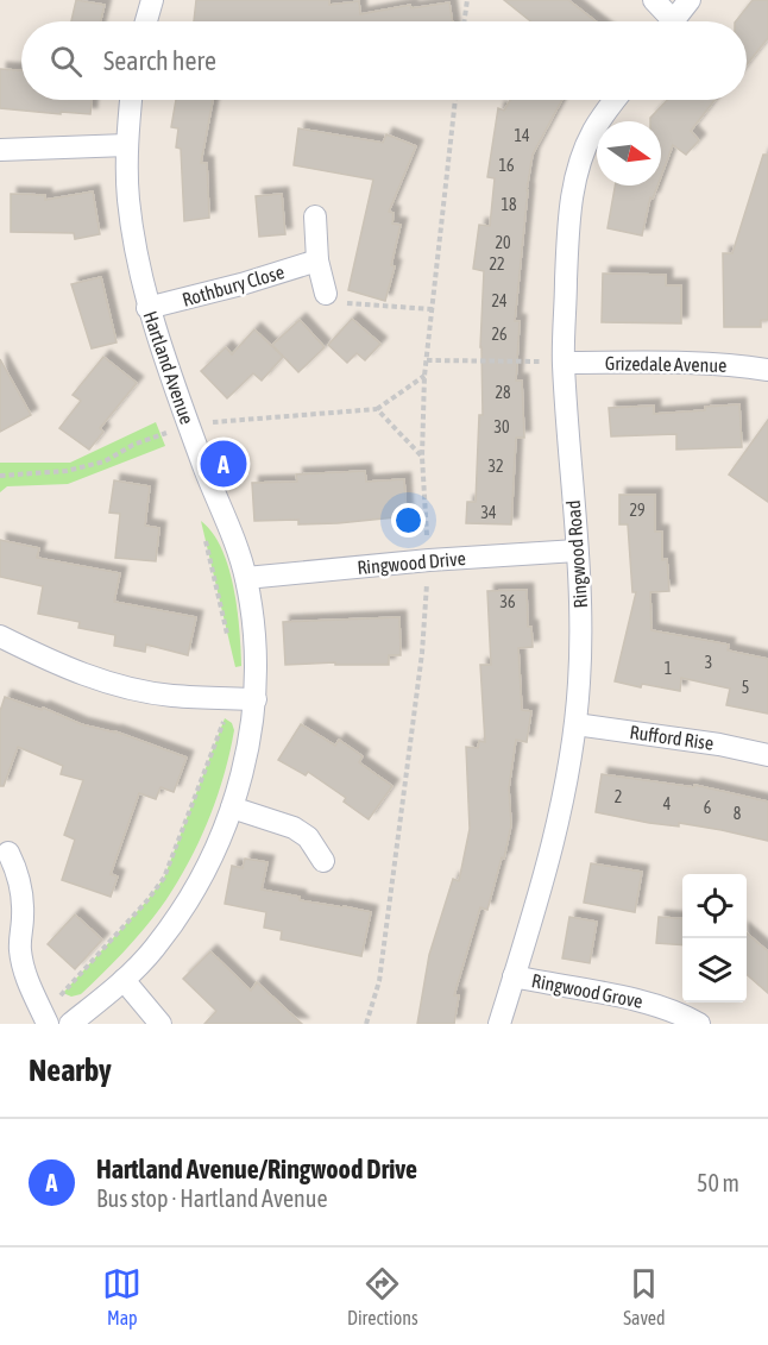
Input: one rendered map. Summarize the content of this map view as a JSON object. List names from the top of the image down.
{
  "streets": {
    "street": [
      "Rothbury Close",
      "Grizedale Avenue",
      "Hartland Avenue",
      "Ringwood Road",
      "Ringwood Drive",
      "Rufford Rise",
      "Ringwood Grove"
    ]
  },
  "crossings": [
    ["Rothbury Close", "Hartland Avenue"],
    ["Grizedale Avenue", "Ringwood Road"],
    ["Hartland Avenue", "Ringwood Drive"],
    ["Ringwood Road", "Ringwood Drive"],
    ["Ringwood Road", "Rufford Rise"],
    ["Ringwood Road", "Ringwood Grove"]
  ],
  "house_numbers": [
    "14",
    "16",
    "18",
    "20",
    "22",
    "24",
    "26",
    "28",
    "30",
    "32",
    "29",
    "34",
    "36",
    "3",
    "1",
    "5",
    "2",
    "4",
    "6",
    "8"
  ],
  "north": "right",
  "page": {
    "search": "Search here",
    "pins": "A",
    "heading": "Nearby",
    "list": [
      {
        "mark": "A",
        "name": "Hartland Avenue/Ringwood Drive",
        "note": "Bus stop · Hartland Avenue",
        "value": "50 m"
      }
    ],
    "nav": ["Map", "Directions", "Saved"]
  }
}
